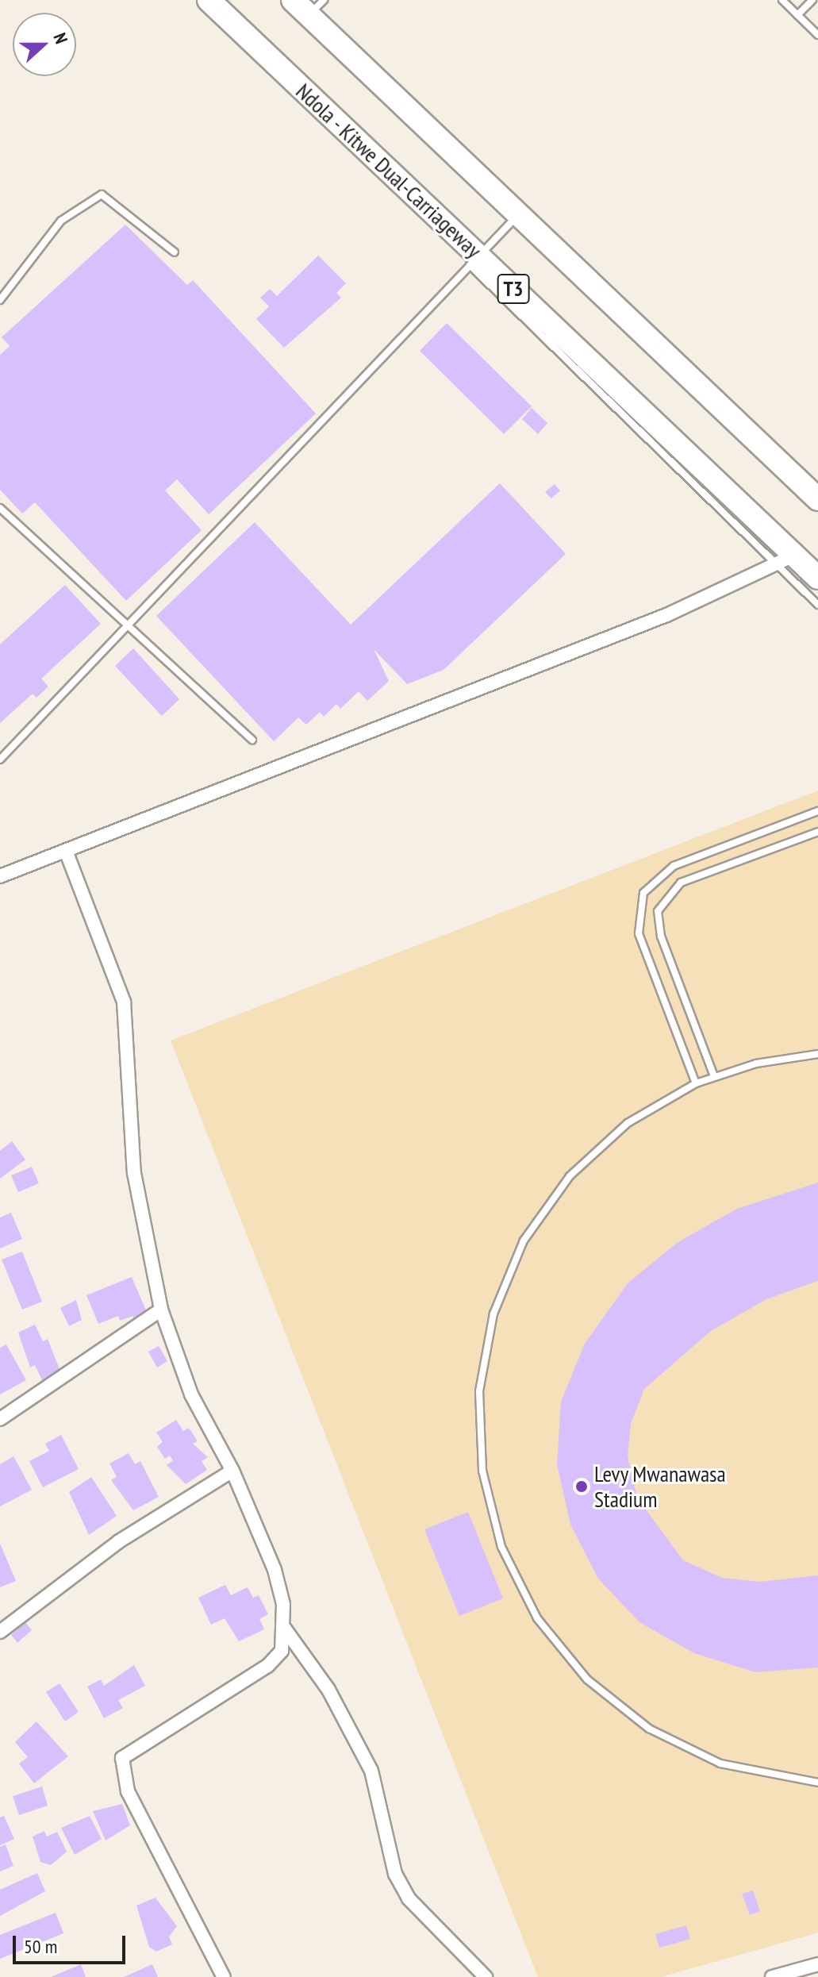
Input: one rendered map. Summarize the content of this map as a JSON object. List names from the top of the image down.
{
  "streets": {
    "highway": ["Ndola - Kitwe Dual-Carriageway", "T3"]
  },
  "places": ["Levy Mwanawasa Stadium"],
  "scale_bar": "50 m",
  "north": "right"
}
